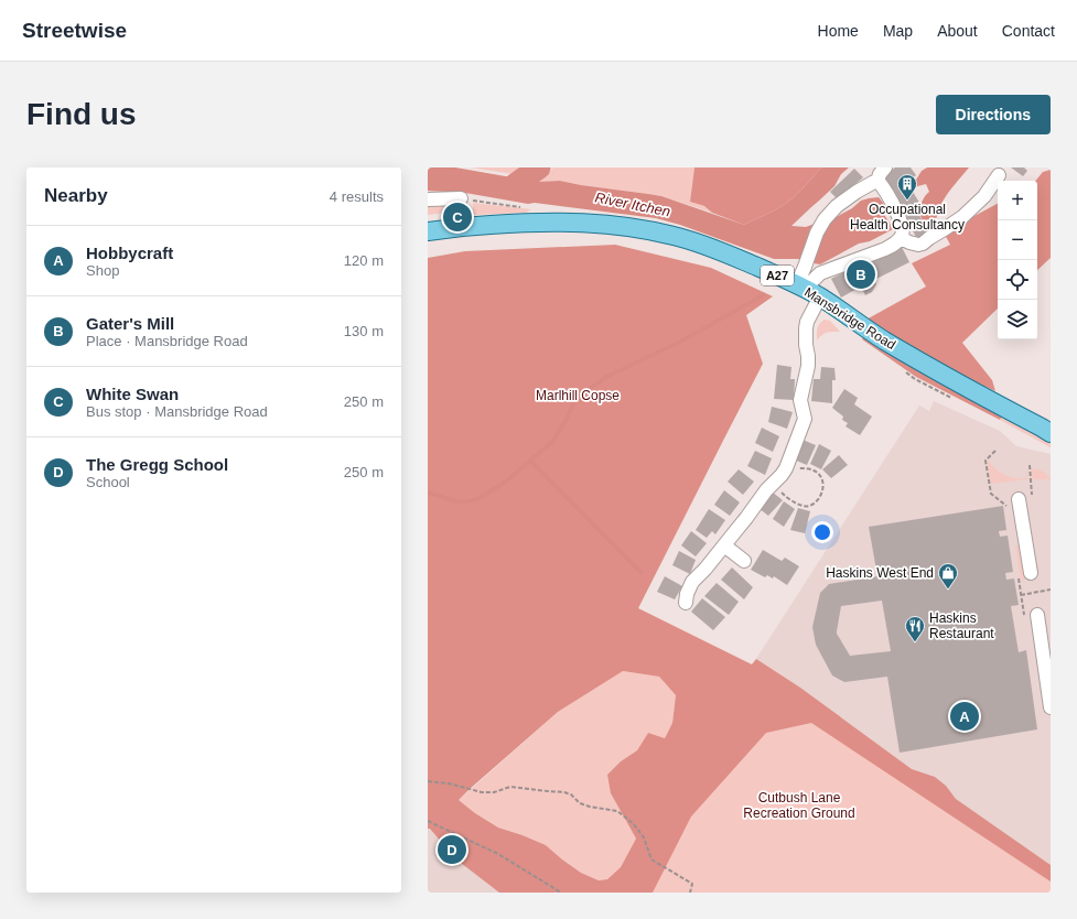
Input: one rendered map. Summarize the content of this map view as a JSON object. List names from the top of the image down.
{
  "streets": {
    "main road": ["A27", "Mansbridge Road"]
  },
  "water": ["River Itchen"],
  "parks": ["Marlhill Copse", "Cutbush Lane Recreation Ground"],
  "places": {
    "building": ["Occupational Health Consultancy"],
    "shop": ["Haskins West End"],
    "restaurant": ["Haskins Restaurant"]
  },
  "page": {
    "header": "Streetwise",
    "nav": [
      "Home",
      "Map",
      "About",
      "Contact"
    ],
    "buttons": "Directions",
    "title": "Find us",
    "heading": ["Nearby", "4 results"],
    "map_buttons": ["+", "−"],
    "pins": [
      "C",
      "B",
      "A",
      "D"
    ],
    "list": [
      {
        "mark": "A",
        "name": "Hobbycraft",
        "note": "Shop",
        "value": "120 m"
      },
      {
        "mark": "B",
        "name": "Gater's Mill",
        "note": "Place · Mansbridge Road",
        "value": "130 m"
      },
      {
        "mark": "C",
        "name": "White Swan",
        "note": "Bus stop · Mansbridge Road",
        "value": "250 m"
      },
      {
        "mark": "D",
        "name": "The Gregg School",
        "note": "School",
        "value": "250 m"
      }
    ]
  }
}
